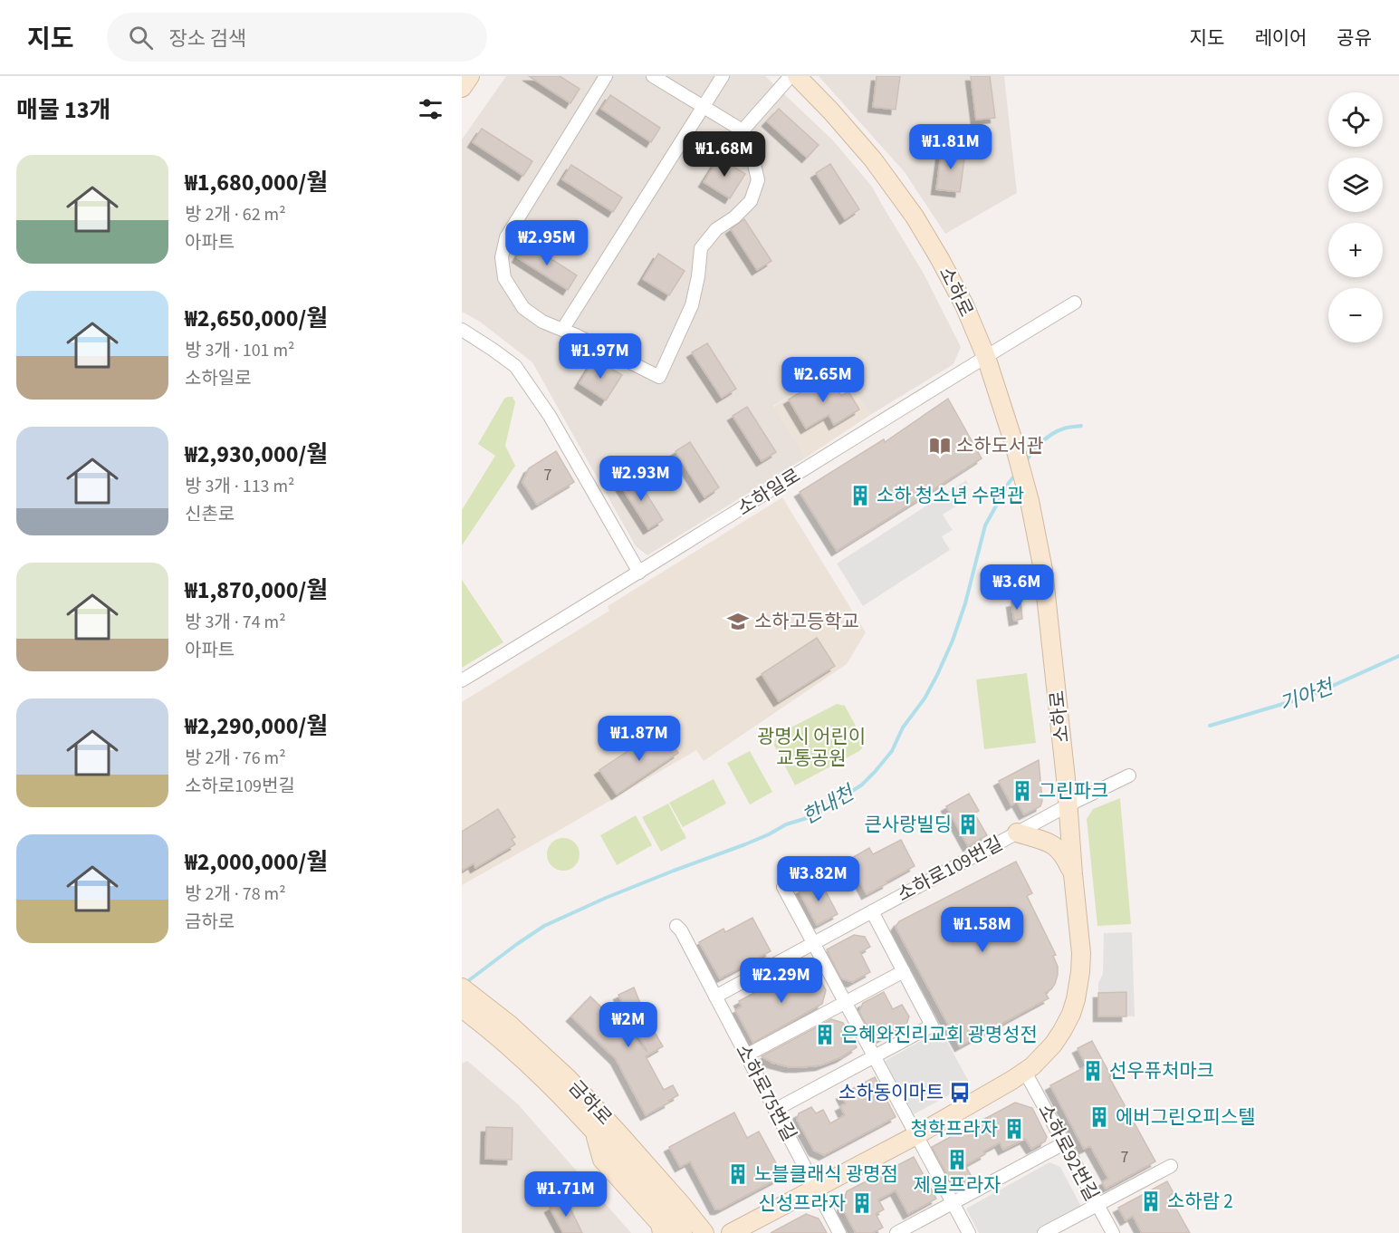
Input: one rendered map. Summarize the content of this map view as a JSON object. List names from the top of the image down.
{
  "streets": {
    "street": [
      "소하로",
      "소하일로",
      "소하로109번길",
      "소하로75번길",
      "금하로",
      "소하로92번길"
    ]
  },
  "crossings": [
    ["소하로", "소하일로"],
    ["소하로", "소하로109번길"],
    ["소하로", "소하로75번길"],
    ["소하로", "소하로92번길"],
    ["소하로109번길", "소하로75번길"]
  ],
  "water": ["기아천", "한내천"],
  "parks": ["광명시 어린이 교통공원"],
  "places": {
    "library": ["소하도서관"],
    "building": [
      "소하 청소년 수련관",
      "그린파크",
      "큰사랑빌딩",
      "은혜와진리교회 광명성전",
      "선우퓨처마크",
      "에버그린오피스텔",
      "청학프라자",
      "제일프라자",
      "노블클래식 광명점",
      "소하람 2",
      "신성프라자"
    ],
    "school or university": ["소하고등학교"],
    "bus stop": ["소하동이마트"]
  },
  "house_numbers": ["7", "7"],
  "page": {
    "header": "지도",
    "search": "장소 검색",
    "nav": ["지도", "레이어", "공유"],
    "heading": "매물 13개",
    "map_buttons": ["+", "−"],
    "price": [
      "₩1.81M",
      "₩1.68M",
      "₩2.95M",
      "₩1.97M",
      "₩2.65M",
      "₩2.93M",
      "₩3.6M",
      "₩1.87M",
      "₩3.82M",
      "₩1.58M",
      "₩2.29M",
      "₩2M",
      "₩1.71M"
    ],
    "list": [
      {
        "name": "₩1,680,000/월",
        "note": "방 2개 · 62 m² · 아파트"
      },
      {
        "name": "₩2,650,000/월",
        "note": "방 3개 · 101 m² · 소하일로"
      },
      {
        "name": "₩2,930,000/월",
        "note": "방 3개 · 113 m² · 신촌로"
      },
      {
        "name": "₩1,870,000/월",
        "note": "방 3개 · 74 m² · 아파트"
      },
      {
        "name": "₩2,290,000/월",
        "note": "방 2개 · 76 m² · 소하로109번길"
      },
      {
        "name": "₩2,000,000/월",
        "note": "방 2개 · 78 m² · 금하로"
      }
    ]
  }
}
